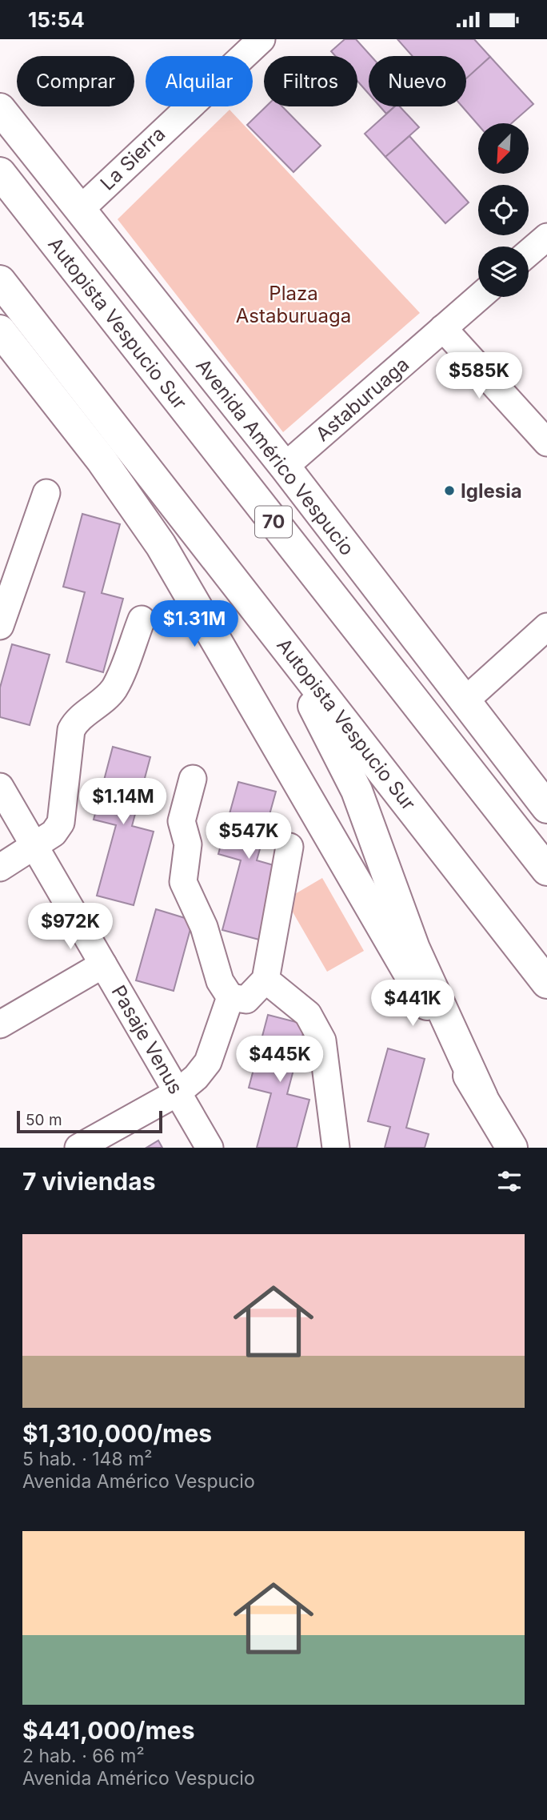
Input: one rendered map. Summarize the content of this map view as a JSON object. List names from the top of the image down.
{
  "streets": {
    "main road": ["Autopista Vespucio Sur", "Avenida Américo Vespucio", "70"],
    "street": ["La Sierra", "Astaburuaga", "Pasaje Venus"]
  },
  "crossings": [
    ["La Sierra", "Avenida Américo Vespucio"],
    ["Astaburuaga", "Avenida Américo Vespucio"]
  ],
  "parks": ["Plaza Astaburuaga"],
  "places": ["Iglesia"],
  "scale_bar": "50 m",
  "north": "bottom left",
  "page": {
    "status": "15:54",
    "chip": [
      "Comprar",
      "Alquilar",
      "Filtros",
      "Nuevo"
    ],
    "price": [
      "$585K",
      "$1.31M",
      "$1.14M",
      "$547K",
      "$972K",
      "$441K",
      "$445K"
    ],
    "scale": "50 m",
    "heading": "7 viviendas",
    "list": [
      {
        "name": "$1,310,000/mes",
        "note": "5 hab. · 148 m² · Avenida Américo Vespucio"
      },
      {
        "name": "$441,000/mes",
        "note": "2 hab. · 66 m² · Avenida Américo Vespucio"
      }
    ]
  }
}
